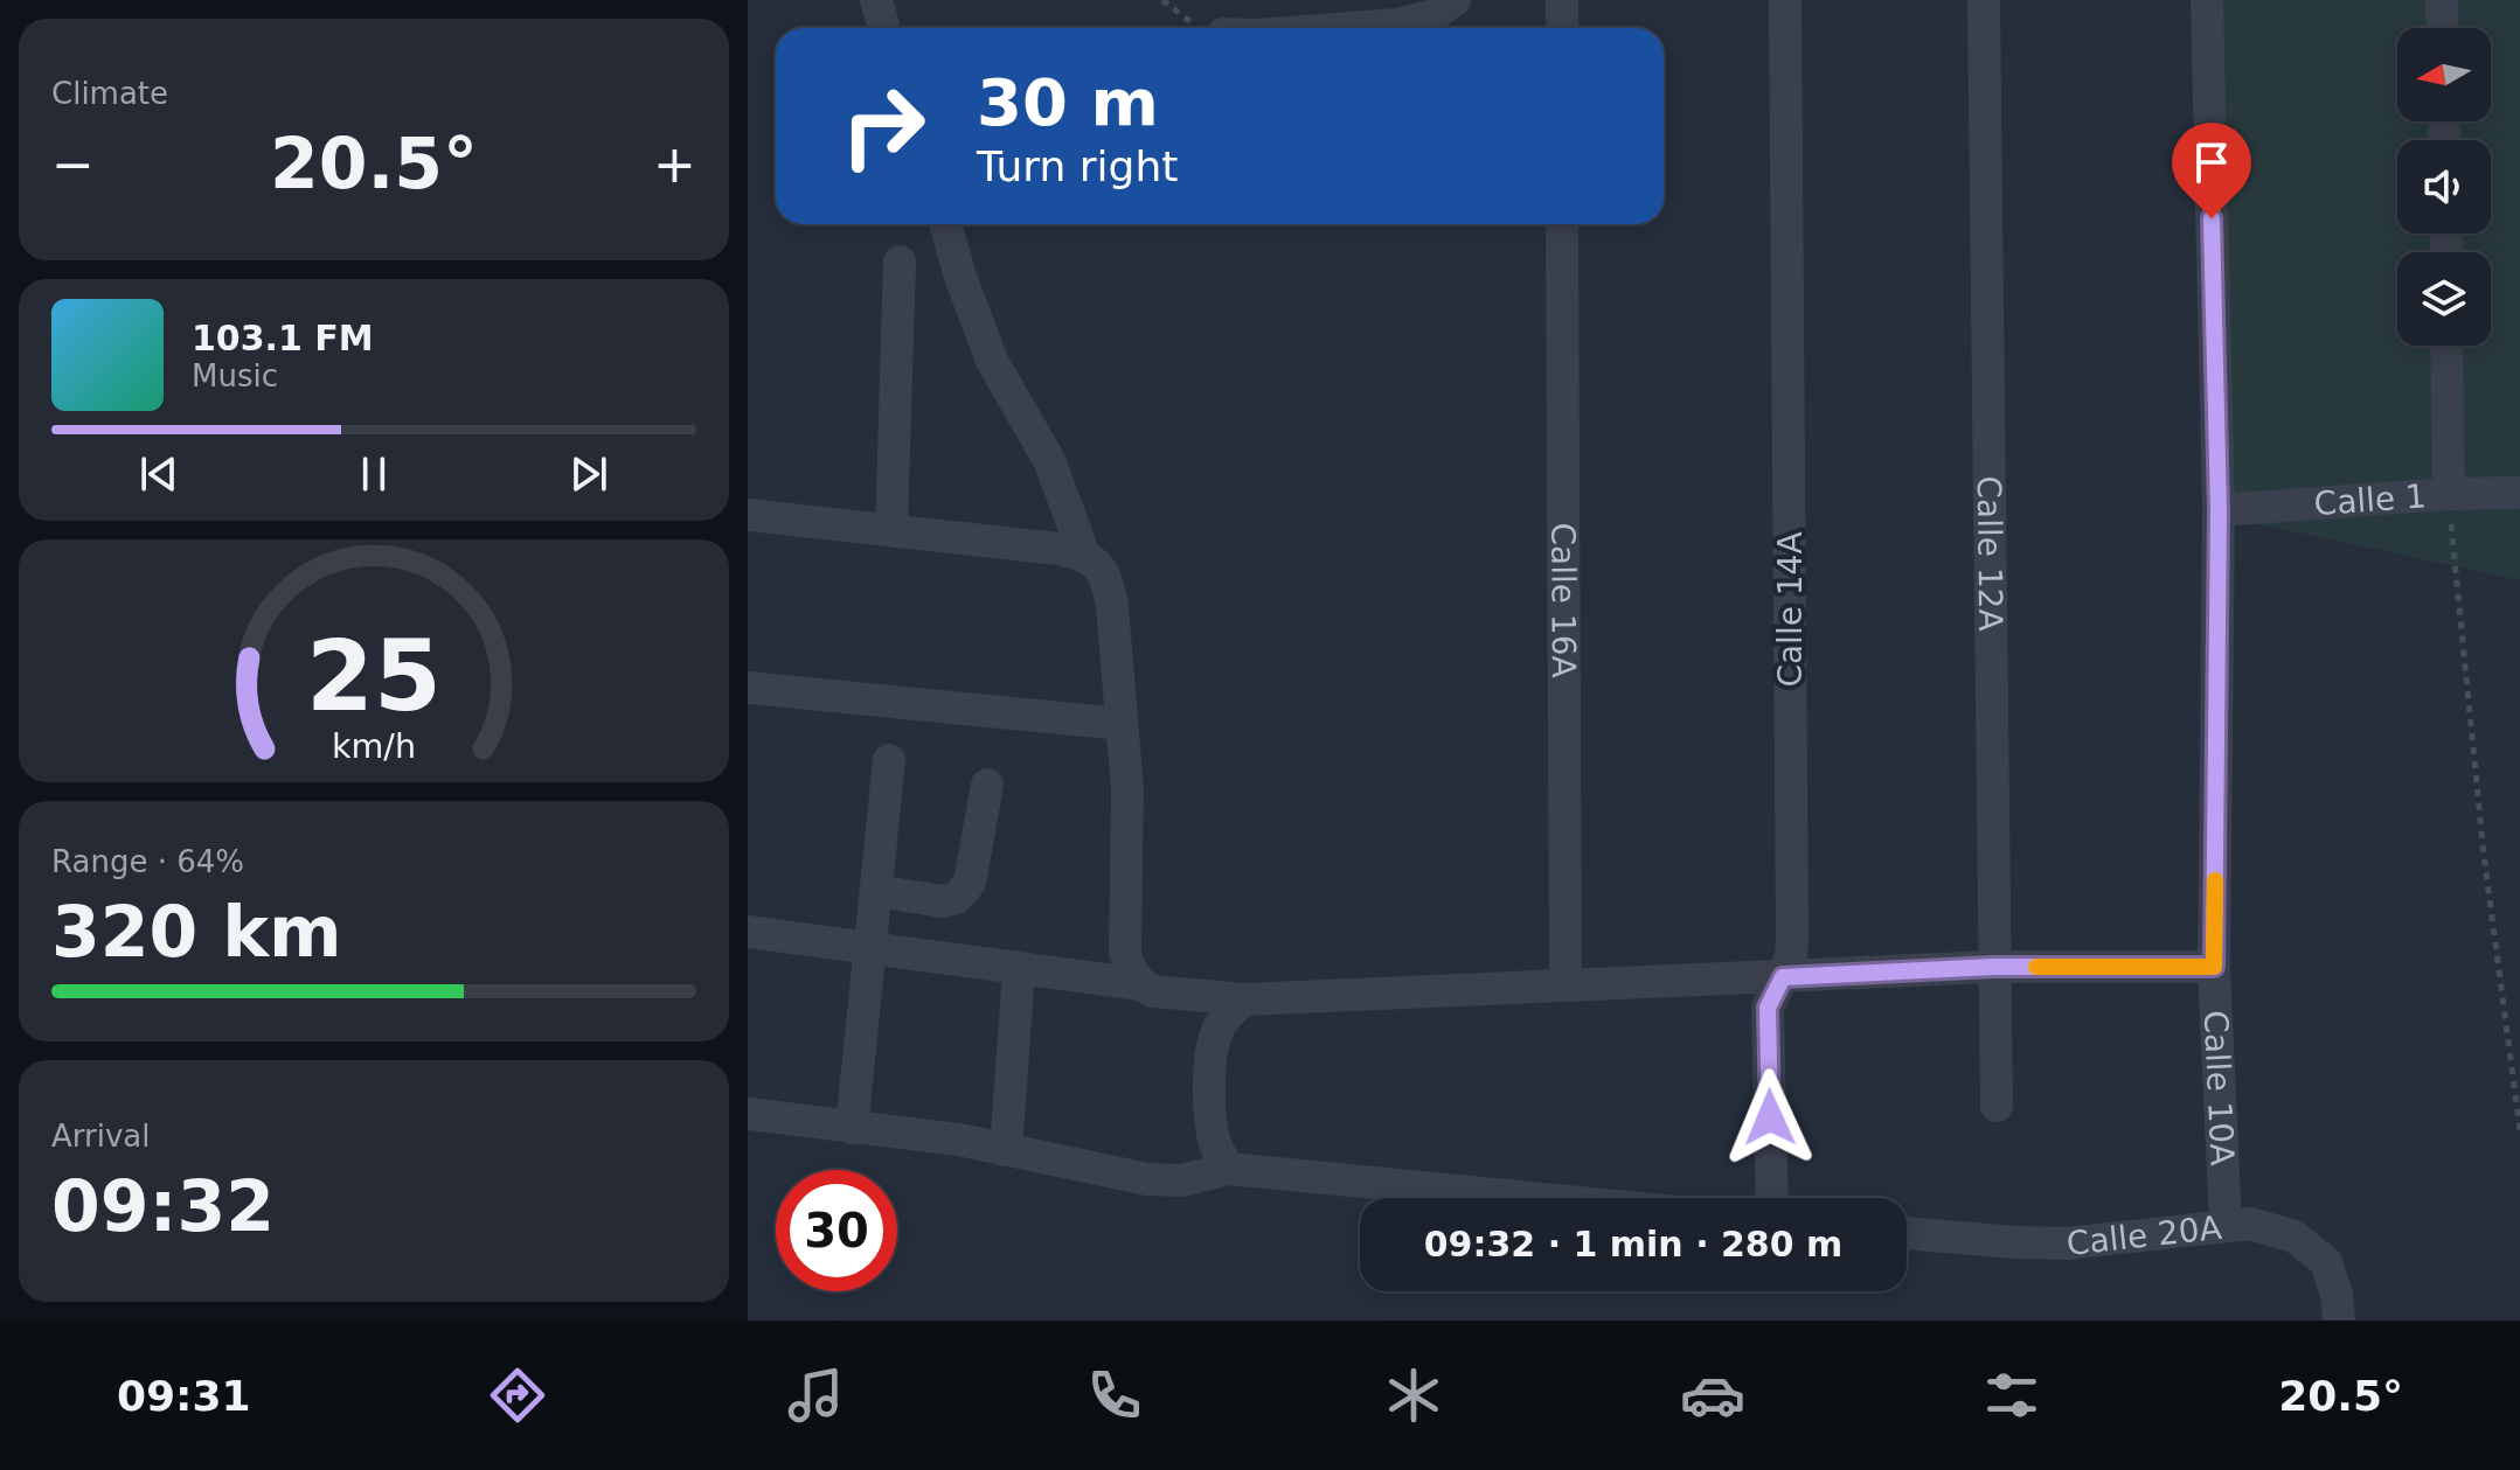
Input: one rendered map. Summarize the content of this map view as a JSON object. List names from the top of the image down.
{
  "streets": {
    "street": [
      "Calle 1",
      "Calle 12A",
      "Calle 16A",
      "Calle 14A",
      "Calle 10A",
      "Calle 20A"
    ]
  },
  "crossings": [
    ["Calle 1", "Calle 10A"],
    ["Calle 10A", "Calle 20A"]
  ],
  "north": "left",
  "page": {
    "tile": [
      "Climate",
      ["Range · 64%", "320 km"],
      ["Arrival", "09:32"]
    ],
    "turn": ["30 m", "Turn right"],
    "heat": ["−", "20.5°", "+"],
    "song": ["103.1 FM", "Music"],
    "limit": "30",
    "trip": "09:32 · 1 min · 280 m",
    "tabs": ["09:31", "20.5°"],
    "gauge": ["25", "km/h"]
  }
}
